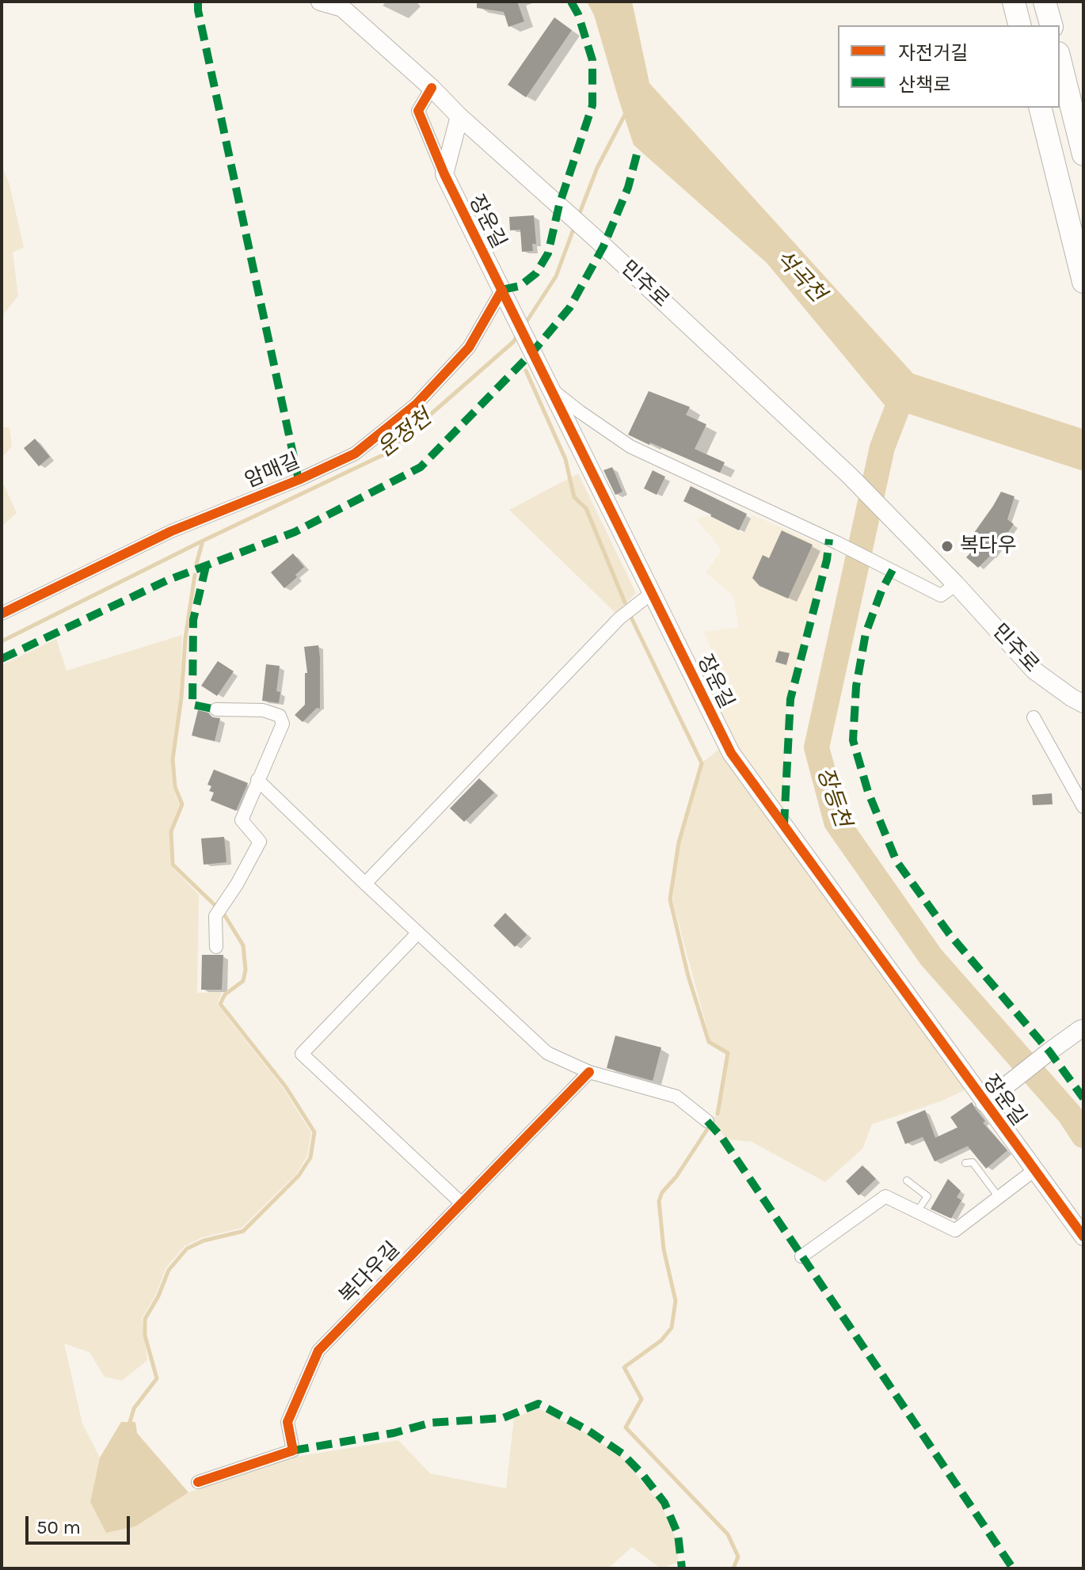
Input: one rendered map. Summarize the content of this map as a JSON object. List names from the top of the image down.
{
  "streets": {
    "street": [
      "장운길",
      "민주로",
      "암매길",
      "복다우길"
    ]
  },
  "crossings": [
    ["장운길", "민주로"],
    ["장운길", "암매길"]
  ],
  "water": ["석곡천", "운정천", "장등천"],
  "places": ["복다우"],
  "legend": ["자전거길", "산책로"],
  "scale_bar": "50 m"
}
